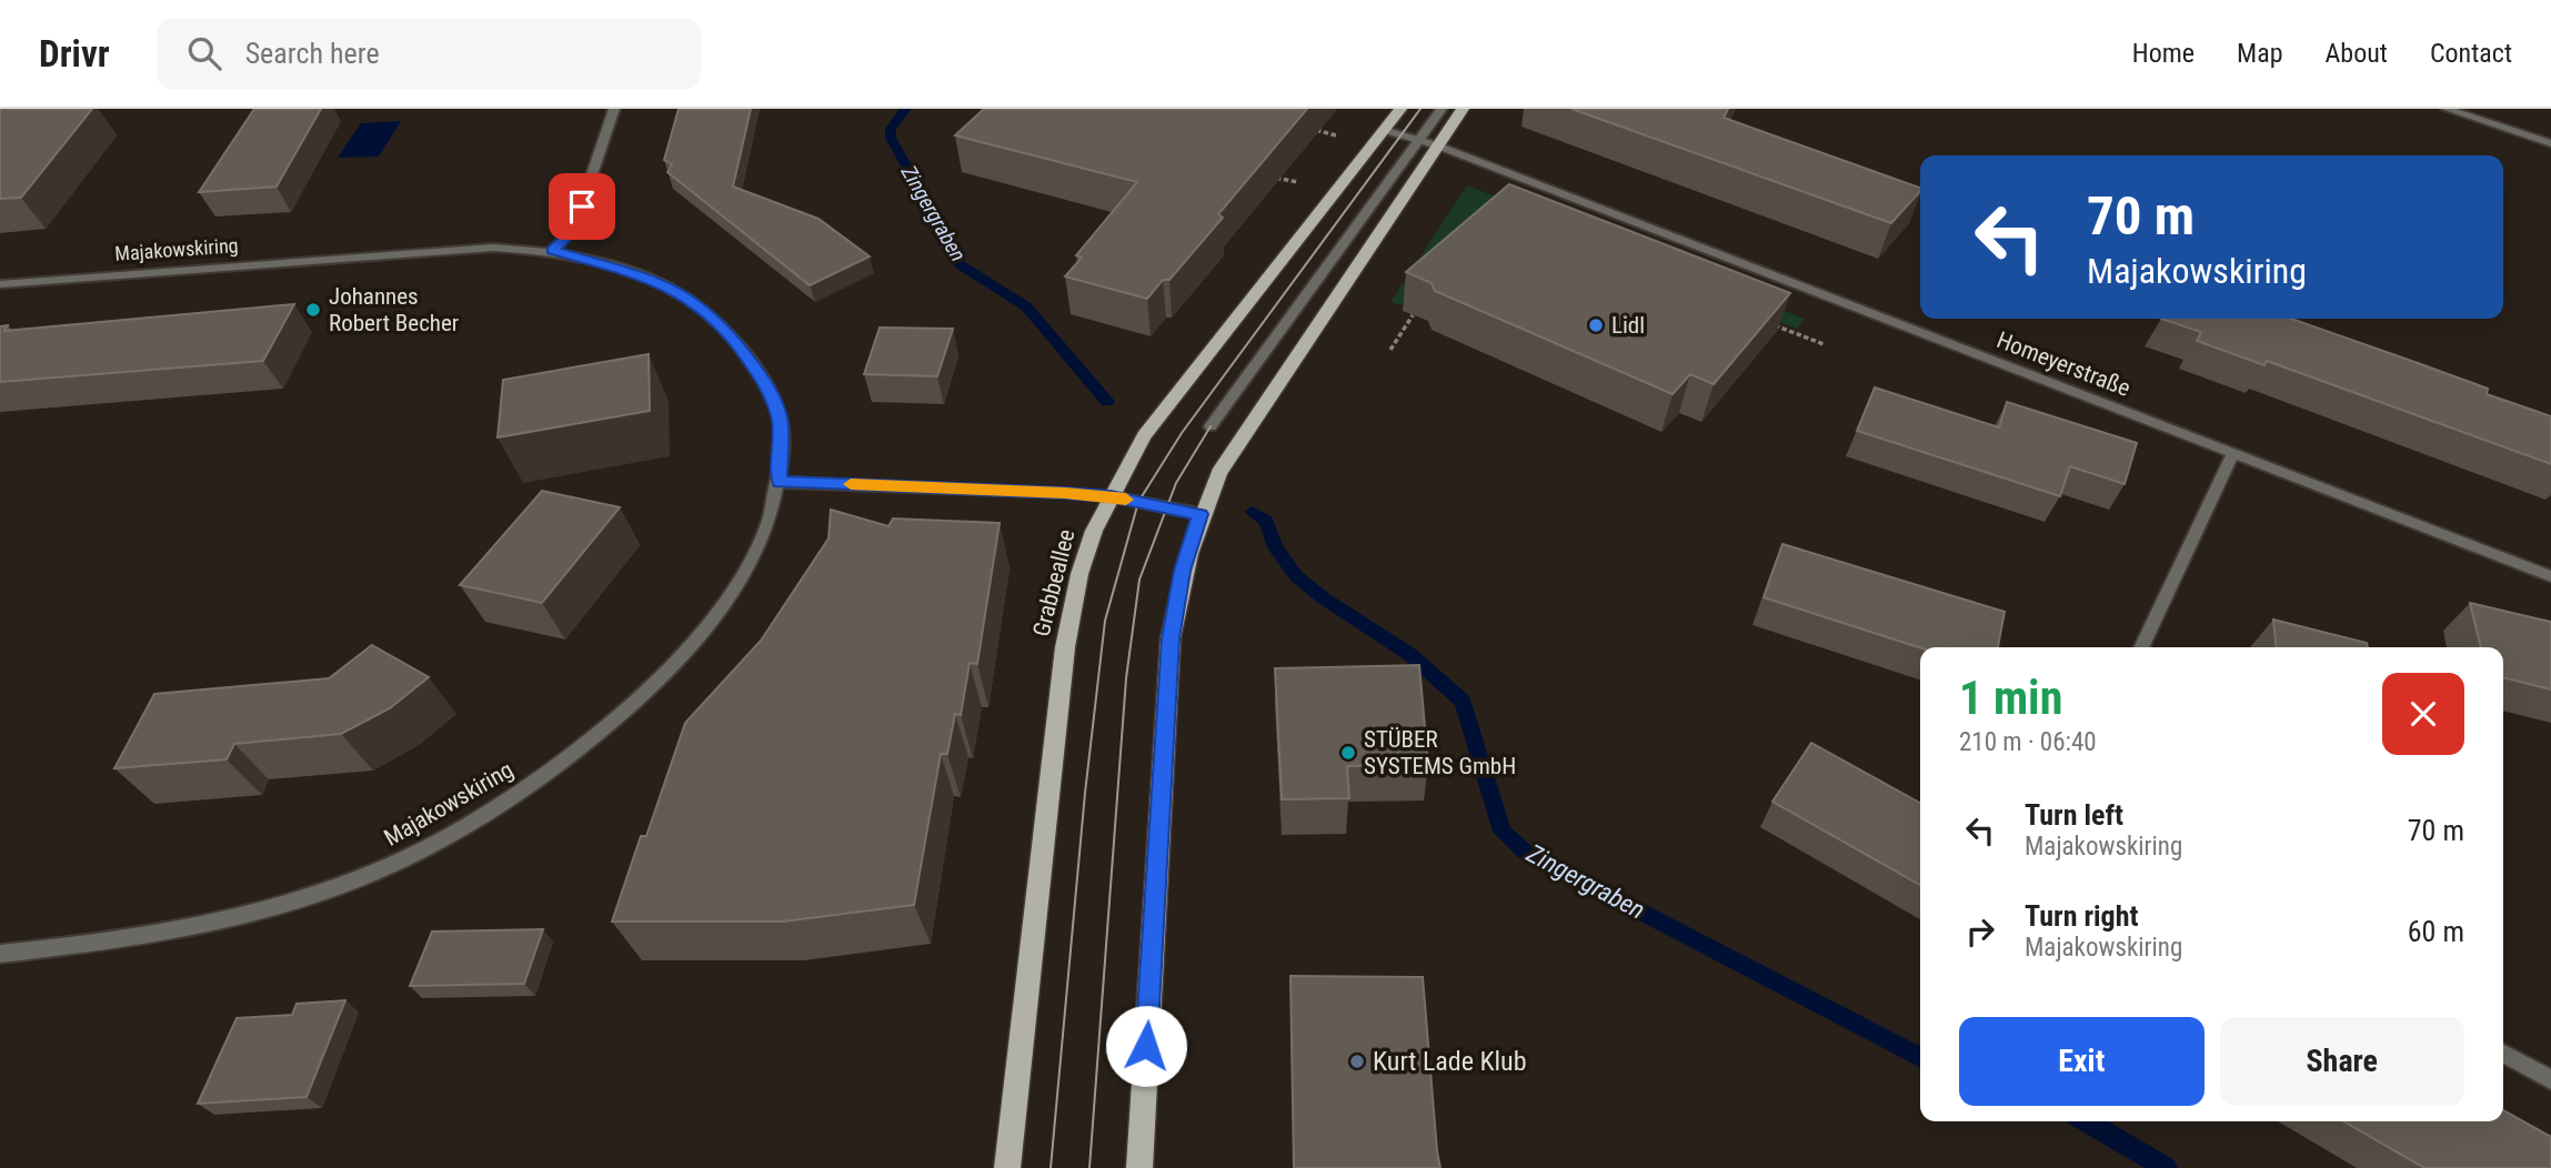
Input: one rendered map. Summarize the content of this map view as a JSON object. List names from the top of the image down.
{
  "streets": {
    "main road": ["Grabbeallee"],
    "street": ["Majakowskiring", "Homeyerstraße"]
  },
  "crossings": [
    ["Homeyerstraße", "Grabbeallee"]
  ],
  "water": ["Zingergraben"],
  "places": [
    "Johannes Robert Becher",
    "Lidl",
    "STÜBER SYSTEMS GmbH",
    "Kurt Lade Klub"
  ],
  "page": {
    "header": "Drivr",
    "search": "Search here",
    "nav": [
      "Home",
      "Map",
      "About",
      "Contact"
    ],
    "turn": ["70 m", "Majakowskiring"],
    "heading": ["1 min", "210 m · 06:40"],
    "list": [
      {
        "name": "Turn left",
        "note": "Majakowskiring",
        "value": "70 m"
      },
      {
        "name": "Turn right",
        "note": "Majakowskiring",
        "value": "60 m"
      }
    ],
    "buttons": ["Exit", "Share"]
  }
}
